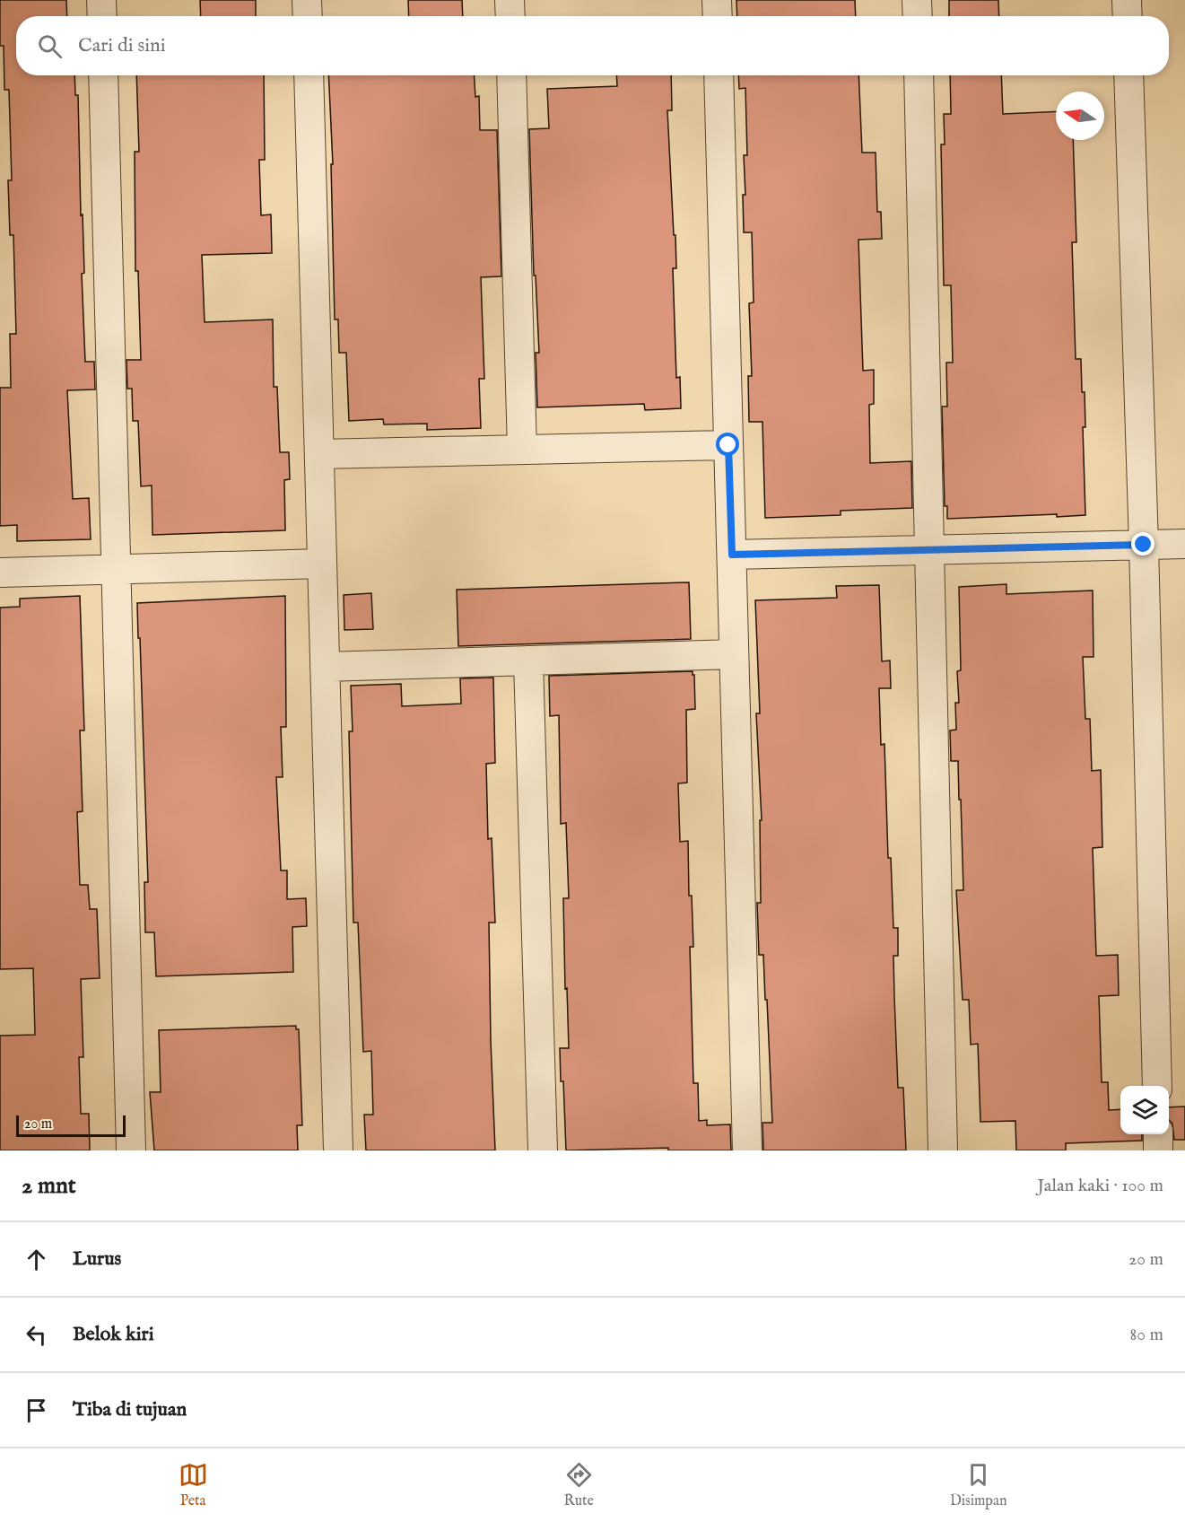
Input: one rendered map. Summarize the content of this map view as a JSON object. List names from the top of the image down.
{
  "scale_bar": "20 m",
  "north": "left",
  "page": {
    "search": "Cari di sini",
    "scale": "20 m",
    "heading": ["2 mnt", "Jalan kaki · 100 m"],
    "list": [
      ["Lurus", "20 m"],
      ["Belok kiri", "80 m"],
      "Tiba di tujuan"
    ],
    "nav": ["Peta", "Rute", "Disimpan"]
  }
}
